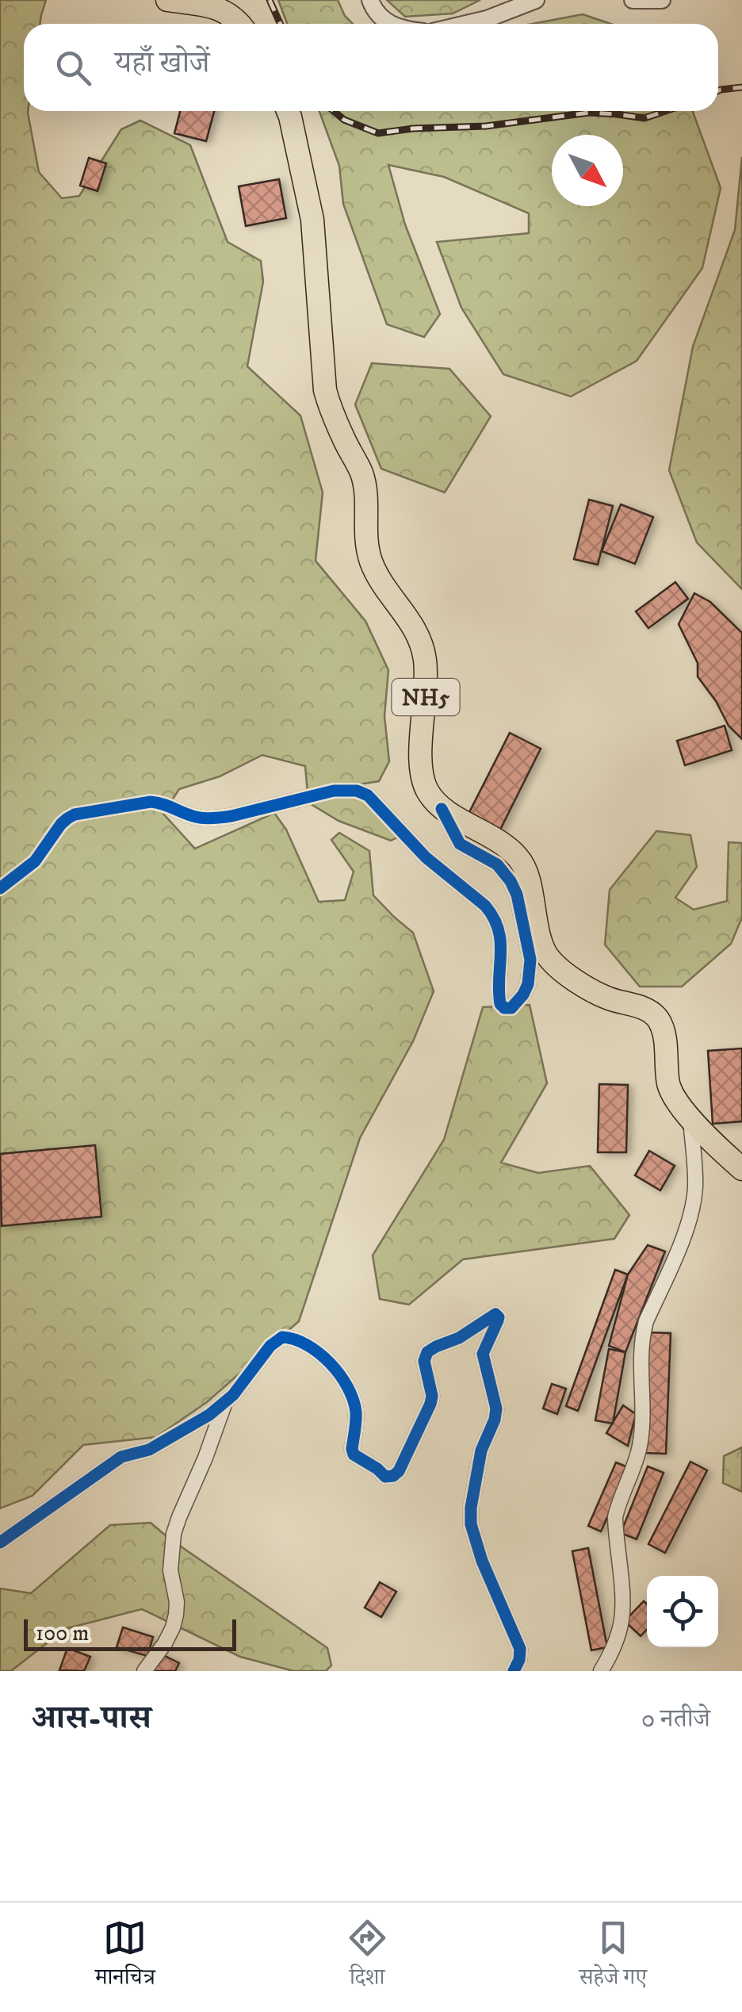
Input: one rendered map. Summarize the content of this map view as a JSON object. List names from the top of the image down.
{
  "streets": {
    "highway": ["NH5"]
  },
  "scale_bar": "100 m",
  "north": "bottom right",
  "page": {
    "search": "यहाँ खोजें",
    "scale": "100 m",
    "heading": ["आस-पास", "0 नतीजे"],
    "nav": ["मानचित्र", "दिशा", "सहेजे गए"]
  }
}
